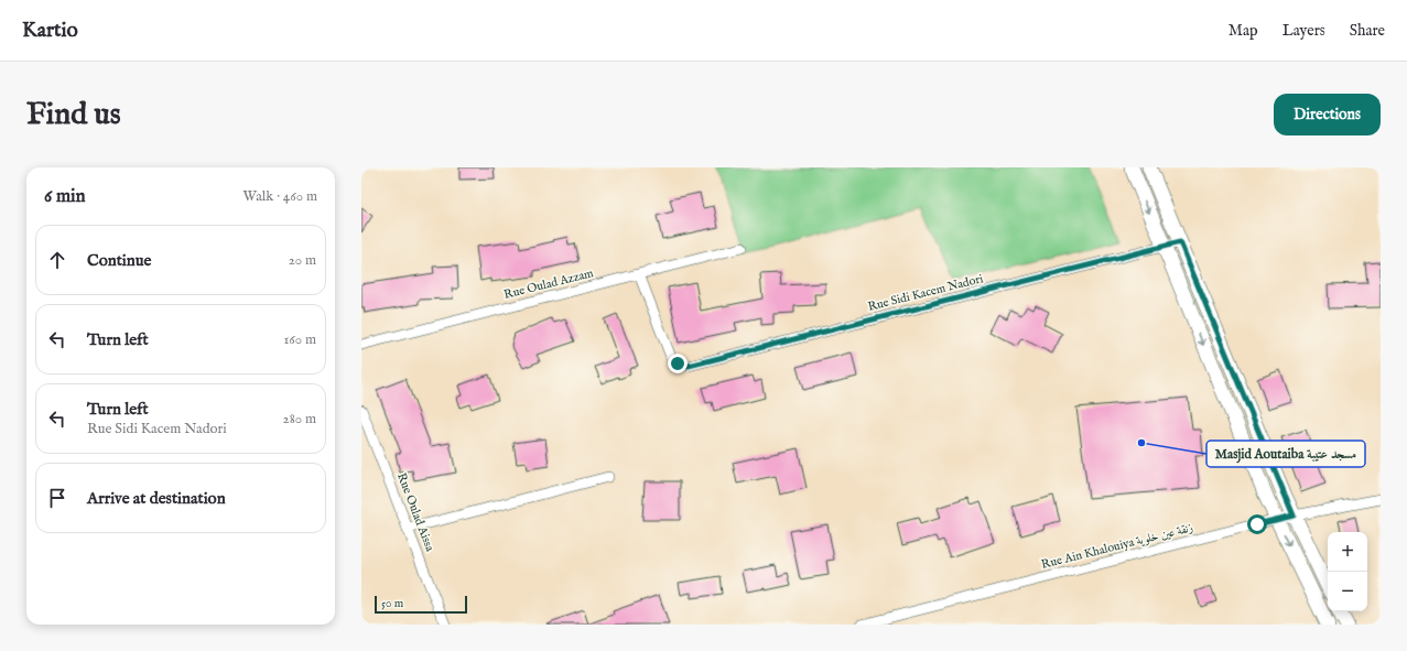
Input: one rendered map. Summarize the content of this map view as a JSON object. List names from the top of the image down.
{
  "streets": {
    "street": [
      "Rue Oulad Azzam",
      "Rue Sidi Kacem Nadori",
      "Rue Oulad Aissa",
      "Rue Ain Khalouiya زنقة عين خلوية"
    ]
  },
  "crossings": [
    ["Rue Oulad Azzam", "Rue Sidi Kacem Nadori"]
  ],
  "places": ["Masjid Aoutaiba مسجد عتيبة"],
  "scale_bar": "50 m",
  "page": {
    "header": "Kartio",
    "nav": ["Map", "Layers", "Share"],
    "buttons": "Directions",
    "title": "Find us",
    "heading": ["6 min", "Walk · 460 m"],
    "list": [
      ["Continue", "20 m"],
      ["Turn left", "160 m"],
      ["Turn left", "Rue Sidi Kacem Nadori", "280 m"],
      "Arrive at destination"
    ],
    "map_buttons": ["+", "−"],
    "scale": "50 m"
  }
}
